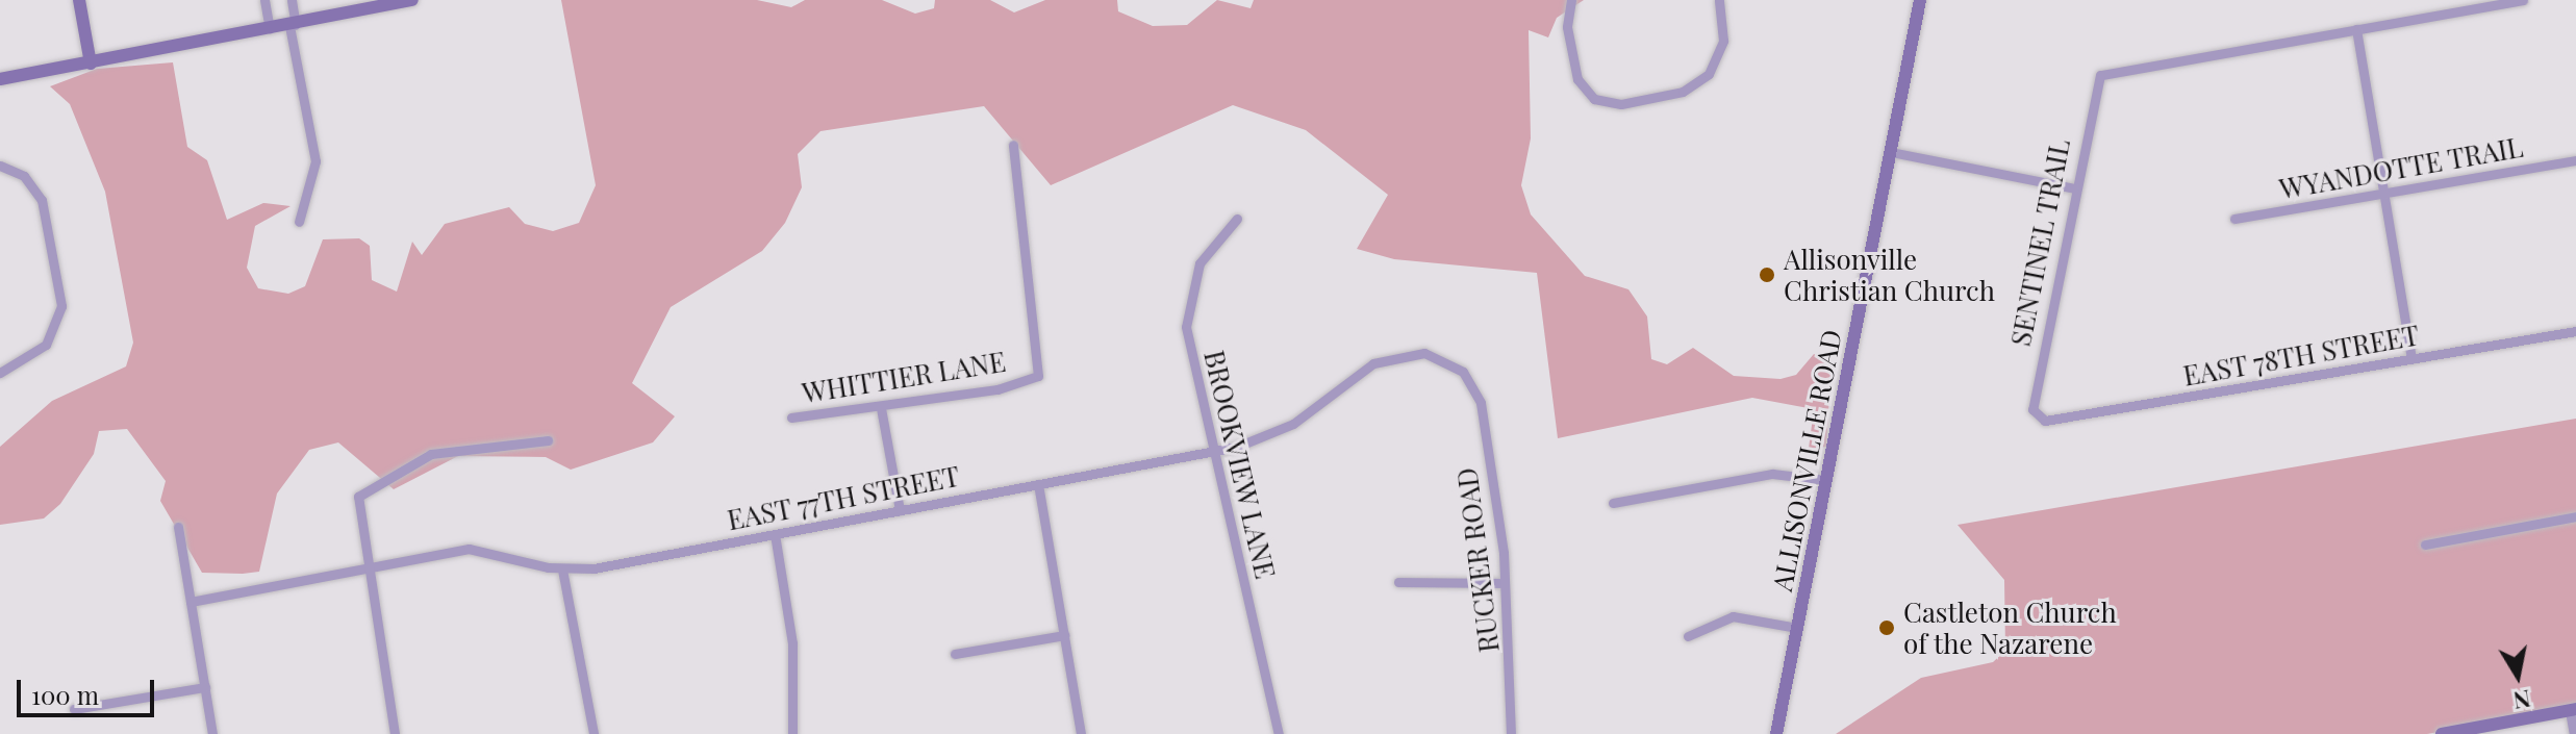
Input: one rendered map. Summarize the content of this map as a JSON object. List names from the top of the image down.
{
  "streets": {
    "main road": ["ALLISONVILLE ROAD"],
    "street": [
      "WYANDOTTE TRAIL",
      "SENTINEL TRAIL",
      "EAST 78TH STREET",
      "WHITTIER LANE",
      "BROOKVIEW LANE",
      "EAST 77TH STREET",
      "RUCKER ROAD"
    ]
  },
  "crossings": [
    ["SENTINEL TRAIL", "EAST 78TH STREET"],
    ["BROOKVIEW LANE", "EAST 77TH STREET"],
    ["EAST 77TH STREET", "RUCKER ROAD"]
  ],
  "places": ["Allisonville Christian Church", "Castleton Church of the Nazarene"],
  "scale_bar": "100 m",
  "north": "bottom"
}
